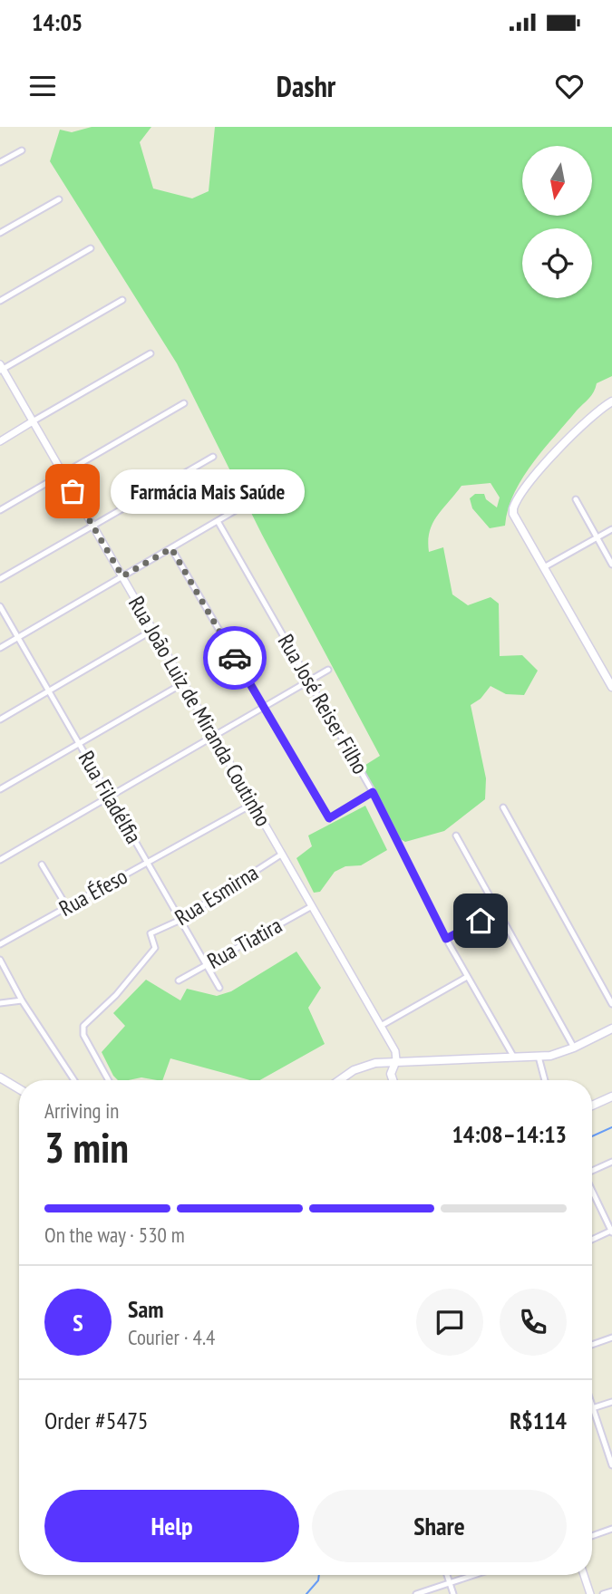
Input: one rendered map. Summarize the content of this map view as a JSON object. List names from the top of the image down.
{
  "streets": {
    "street": [
      "Rua José Reiser Filho",
      "Rua João Luiz de Miranda Coutinho",
      "Rua Filadélfia",
      "Rua Éfeso",
      "Rua Esmirna",
      "Rua Tiatira"
    ]
  },
  "crossings": [
    ["Rua João Luiz de Miranda Coutinho", "Rua Éfeso"],
    ["Rua João Luiz de Miranda Coutinho", "Rua Esmirna"],
    ["Rua João Luiz de Miranda Coutinho", "Rua Tiatira"],
    ["Rua Filadélfia", "Rua Éfeso"],
    ["Rua Filadélfia", "Rua Esmirna"],
    ["Rua Filadélfia", "Rua Tiatira"]
  ],
  "places": ["Farmácia Mais Saúde"],
  "north": "bottom",
  "page": {
    "status": "14:05",
    "header": "Dashr",
    "bubble": "Farmácia Mais Saúde",
    "heading": ["3 min", "Arriving in", "14:08–14:13"],
    "panel": [
      "Sam",
      "Courier · 4.4",
      "Order #5475",
      "R$114"
    ],
    "bar": "On the way · 530 m",
    "round": "S",
    "buttons": ["Help", "Share"]
  }
}
